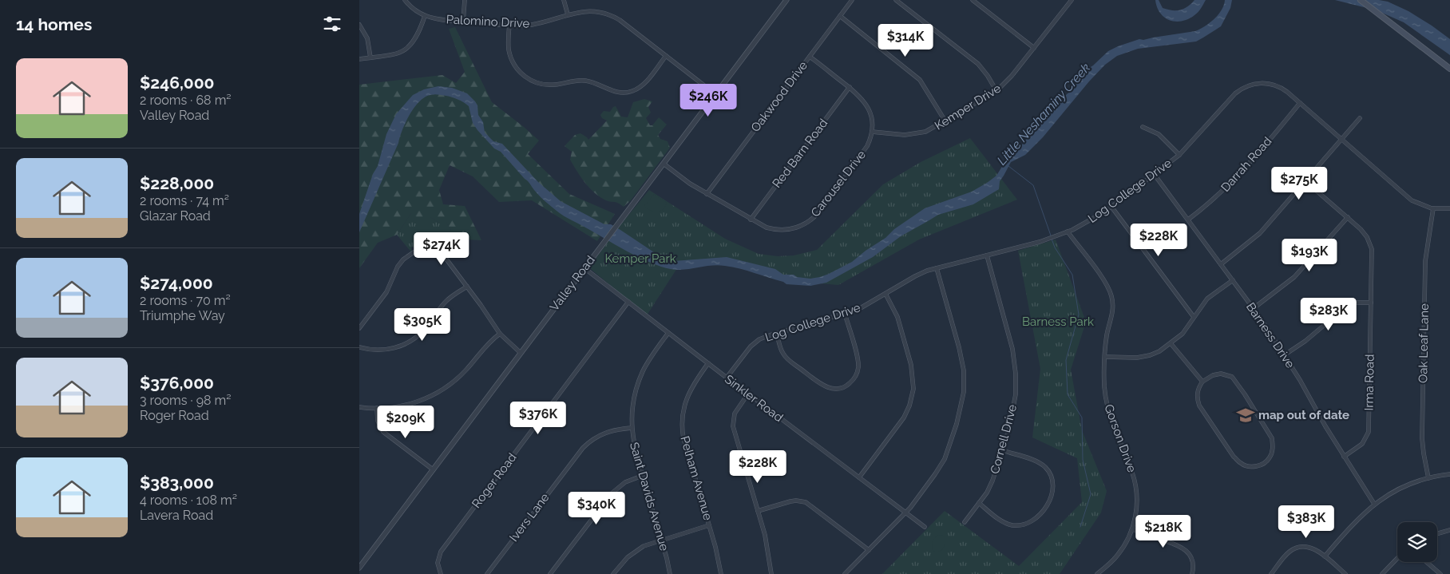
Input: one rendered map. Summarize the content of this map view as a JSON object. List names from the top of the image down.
{
  "streets": {
    "street": [
      "Palomino Drive",
      "Oakwood Drive",
      "Kemper Drive",
      "Red Barn Road",
      "Darrah Road",
      "Carousel Drive",
      "Log College Drive",
      "Valley Road",
      "Barness Drive",
      "Oak Leaf Lane",
      "Irma Road",
      "Sinkler Road",
      "Gorson Drive",
      "Cornell Drive",
      "Pelham Avenue",
      "Roger Road",
      "Saint Davids Avenue",
      "Ivers Lane"
    ]
  },
  "crossings": [
    ["Palomino Drive", "Valley Road"],
    ["Oakwood Drive", "Carousel Drive"],
    ["Kemper Drive", "Carousel Drive"],
    ["Red Barn Road", "Carousel Drive"],
    ["Darrah Road", "Log College Drive"],
    ["Darrah Road", "Barness Drive"],
    ["Carousel Drive", "Valley Road"],
    ["Log College Drive", "Barness Drive"],
    ["Log College Drive", "Oak Leaf Lane"],
    ["Log College Drive", "Sinkler Road"],
    ["Log College Drive", "Gorson Drive"],
    ["Log College Drive", "Cornell Drive"],
    ["Valley Road", "Sinkler Road"],
    ["Barness Drive", "Irma Road"],
    ["Sinkler Road", "Pelham Avenue"],
    ["Sinkler Road", "Roger Road"],
    ["Sinkler Road", "Saint Davids Avenue"],
    ["Saint Davids Avenue", "Ivers Lane"]
  ],
  "water": ["Little Neshaminy Creek"],
  "parks": ["Kemper Park", "Barness Park"],
  "places": {
    "school or university": ["map out of date"]
  },
  "page": {
    "heading": "14 homes",
    "price": [
      "$314K",
      "$246K",
      "$275K",
      "$228K",
      "$274K",
      "$193K",
      "$283K",
      "$305K",
      "$376K",
      "$209K",
      "$228K",
      "$340K",
      "$383K",
      "$218K"
    ],
    "list": [
      {
        "name": "$246,000",
        "note": "2 rooms · 68 m² · Valley Road"
      },
      {
        "name": "$228,000",
        "note": "2 rooms · 74 m² · Glazar Road"
      },
      {
        "name": "$274,000",
        "note": "2 rooms · 70 m² · Triumphe Way"
      },
      {
        "name": "$376,000",
        "note": "3 rooms · 98 m² · Roger Road"
      },
      {
        "name": "$383,000",
        "note": "4 rooms · 108 m² · Lavera Road"
      }
    ]
  }
}
